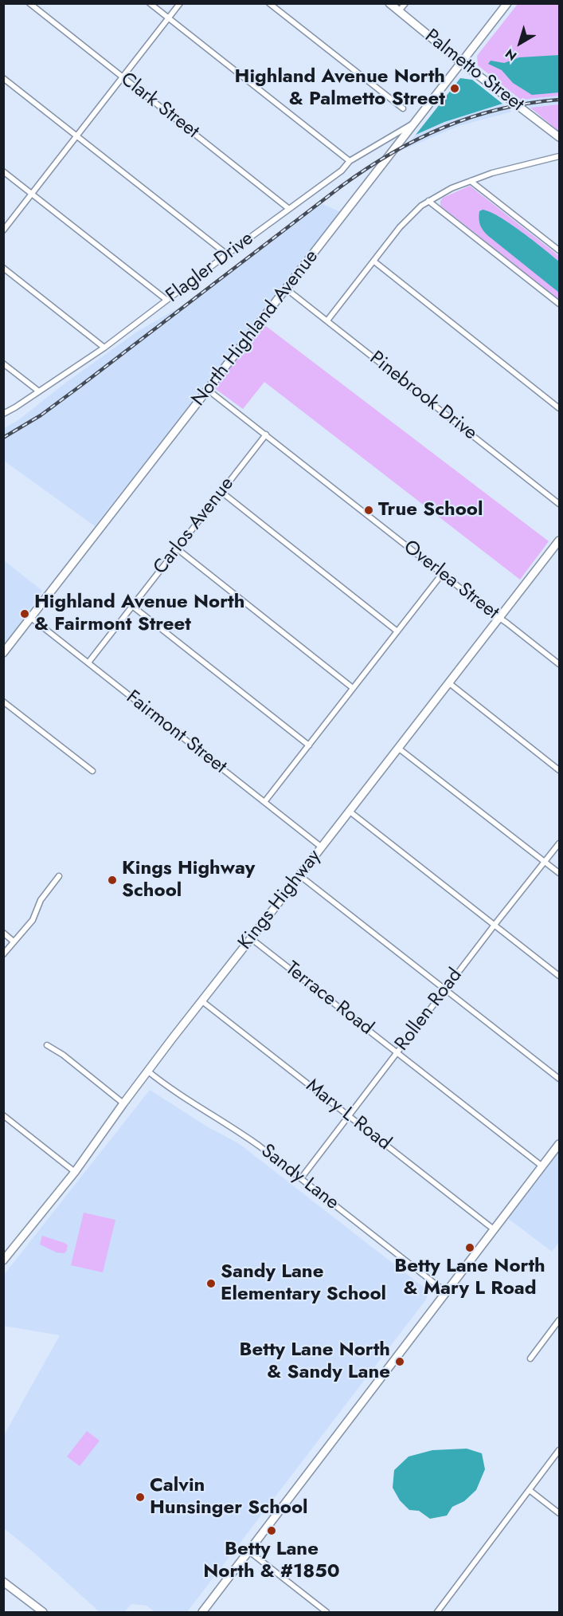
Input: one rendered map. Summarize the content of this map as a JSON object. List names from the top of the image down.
{
  "streets": {
    "street": [
      "Palmetto Street",
      "Clark Street",
      "Flagler Drive",
      "North Highland Avenue",
      "Pinebrook Drive",
      "Carlos Avenue",
      "Overlea Street",
      "Fairmont Street",
      "Kings Highway",
      "Terrace Road",
      "Rollen Road",
      "Mary L Road",
      "Sandy Lane"
    ]
  },
  "crossings": [
    ["Palmetto Street", "North Highland Avenue"],
    ["Clark Street", "Flagler Drive"],
    ["Flagler Drive", "North Highland Avenue"],
    ["North Highland Avenue", "Pinebrook Drive"],
    ["North Highland Avenue", "Overlea Street"],
    ["North Highland Avenue", "Fairmont Street"],
    ["Carlos Avenue", "Overlea Street"],
    ["Carlos Avenue", "Fairmont Street"],
    ["Overlea Street", "Kings Highway"],
    ["Fairmont Street", "Kings Highway"],
    ["Kings Highway", "Terrace Road"],
    ["Kings Highway", "Mary L Road"],
    ["Kings Highway", "Sandy Lane"],
    ["Terrace Road", "Rollen Road"],
    ["Rollen Road", "Mary L Road"],
    ["Rollen Road", "Sandy Lane"]
  ],
  "places": [
    "Highland Avenue North & Palmetto Street",
    "True School",
    "Highland Avenue North & Fairmont Street",
    "Kings Highway School",
    "Betty Lane North & Mary L Road",
    "Sandy Lane Elementary School",
    "Betty Lane North & Sandy Lane",
    "Calvin Hunsinger School",
    "Betty Lane North & #1850"
  ],
  "north": "bottom left"
}
